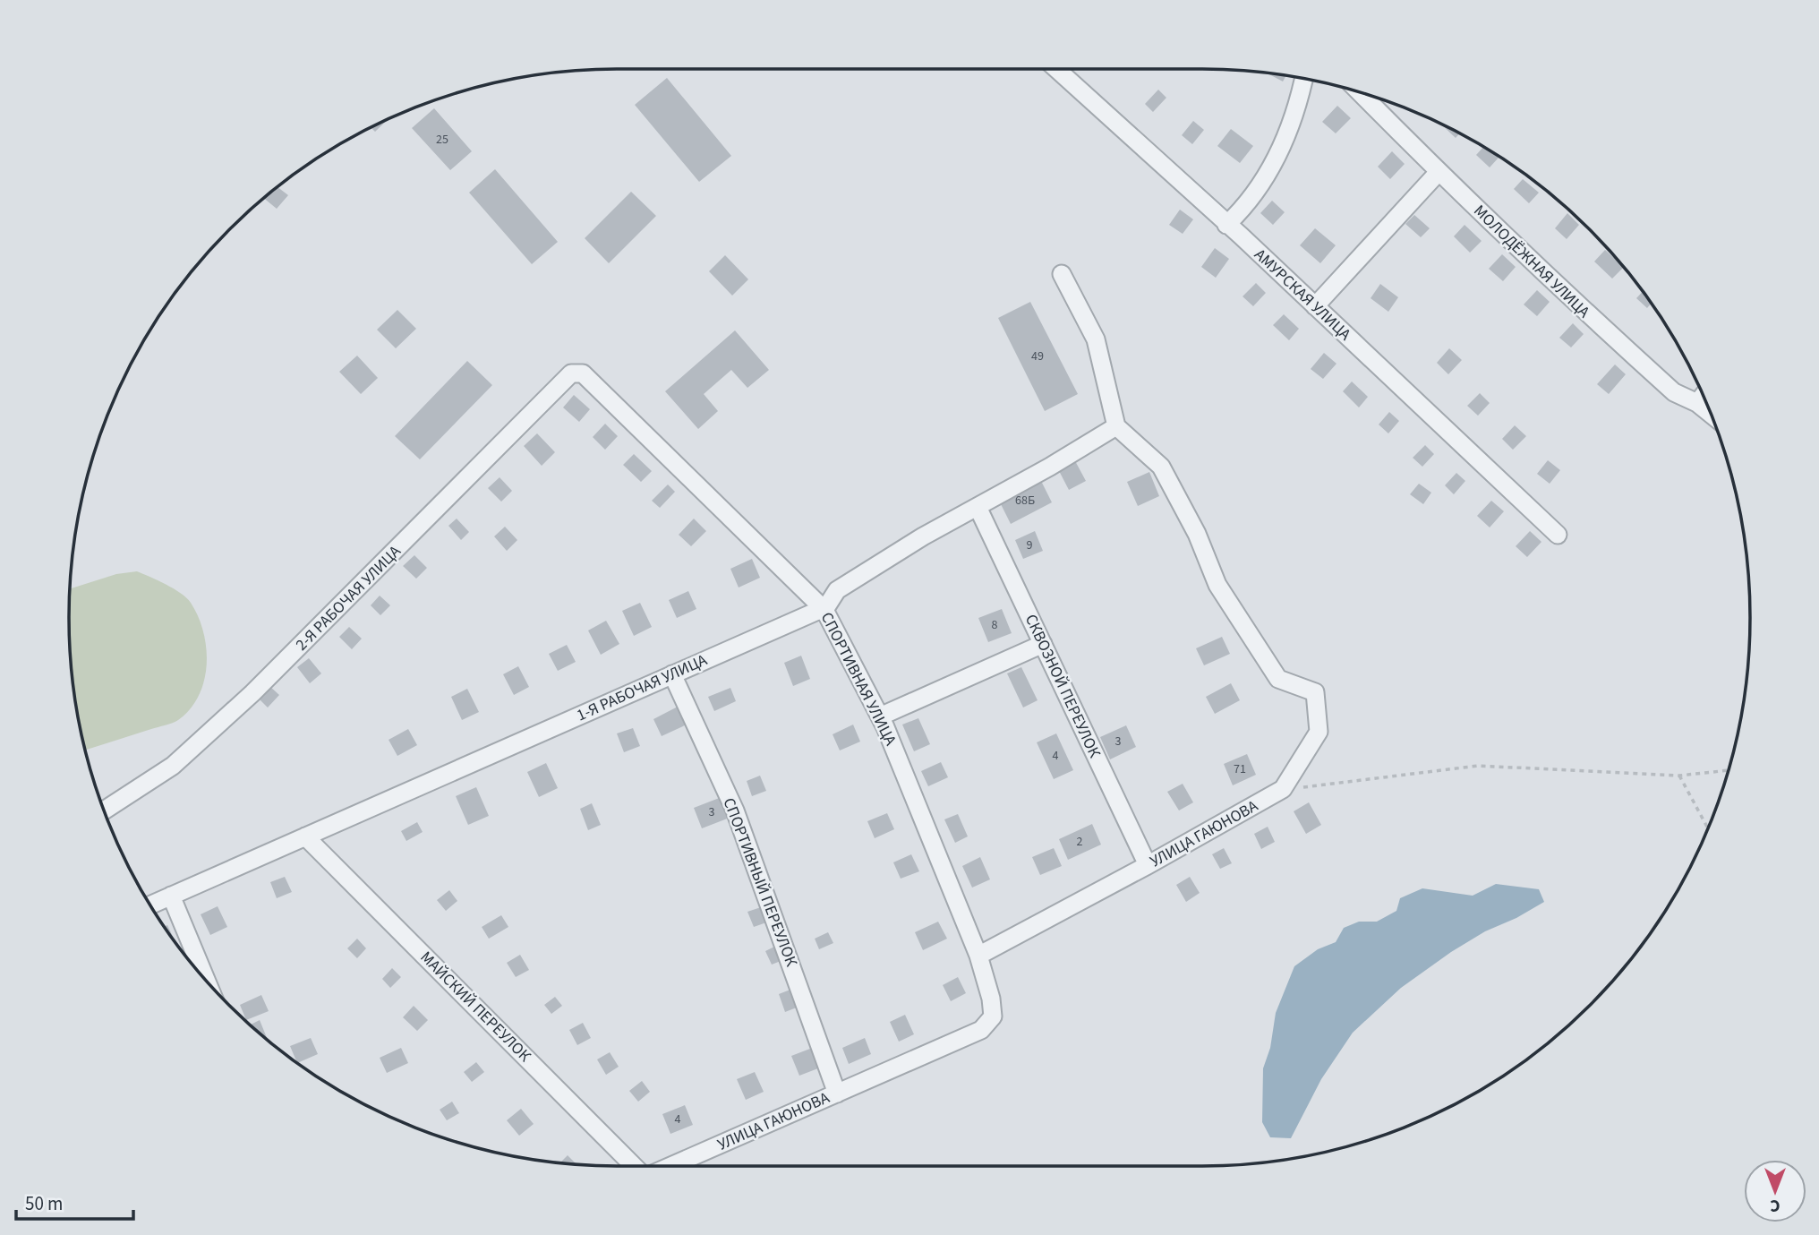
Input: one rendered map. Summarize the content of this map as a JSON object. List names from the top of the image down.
{
  "streets": {
    "street": [
      "МОЛОДЁЖНАЯ УЛИЦА",
      "АМУРСКАЯ УЛИЦА",
      "2-Я РАБОЧАЯ УЛИЦА",
      "СПОРТИВНАЯ УЛИЦА",
      "СКВОЗНОЙ ПЕРЕУЛОК",
      "1-Я РАБОЧАЯ УЛИЦА",
      "УЛИЦА ГАЮНОВА",
      "СПОРТИВНЫЙ ПЕРЕУЛОК",
      "МАЙСКИЙ ПЕРЕУЛОК"
    ]
  },
  "crossings": [
    ["2-Я РАБОЧАЯ УЛИЦА", "СПОРТИВНАЯ УЛИЦА"],
    ["СПОРТИВНАЯ УЛИЦА", "1-Я РАБОЧАЯ УЛИЦА"],
    ["СПОРТИВНАЯ УЛИЦА", "УЛИЦА ГАЮНОВА"],
    ["СКВОЗНОЙ ПЕРЕУЛОК", "УЛИЦА ГАЮНОВА"],
    ["1-Я РАБОЧАЯ УЛИЦА", "СПОРТИВНЫЙ ПЕРЕУЛОК"],
    ["1-Я РАБОЧАЯ УЛИЦА", "МАЙСКИЙ ПЕРЕУЛОК"],
    ["УЛИЦА ГАЮНОВА", "СПОРТИВНЫЙ ПЕРЕУЛОК"]
  ],
  "house_numbers": [
    "25",
    "49",
    "68Б",
    "9",
    "8",
    "3",
    "4",
    "71",
    "3",
    "2",
    "4"
  ],
  "scale_bar": "50 m",
  "north": "bottom"
}
